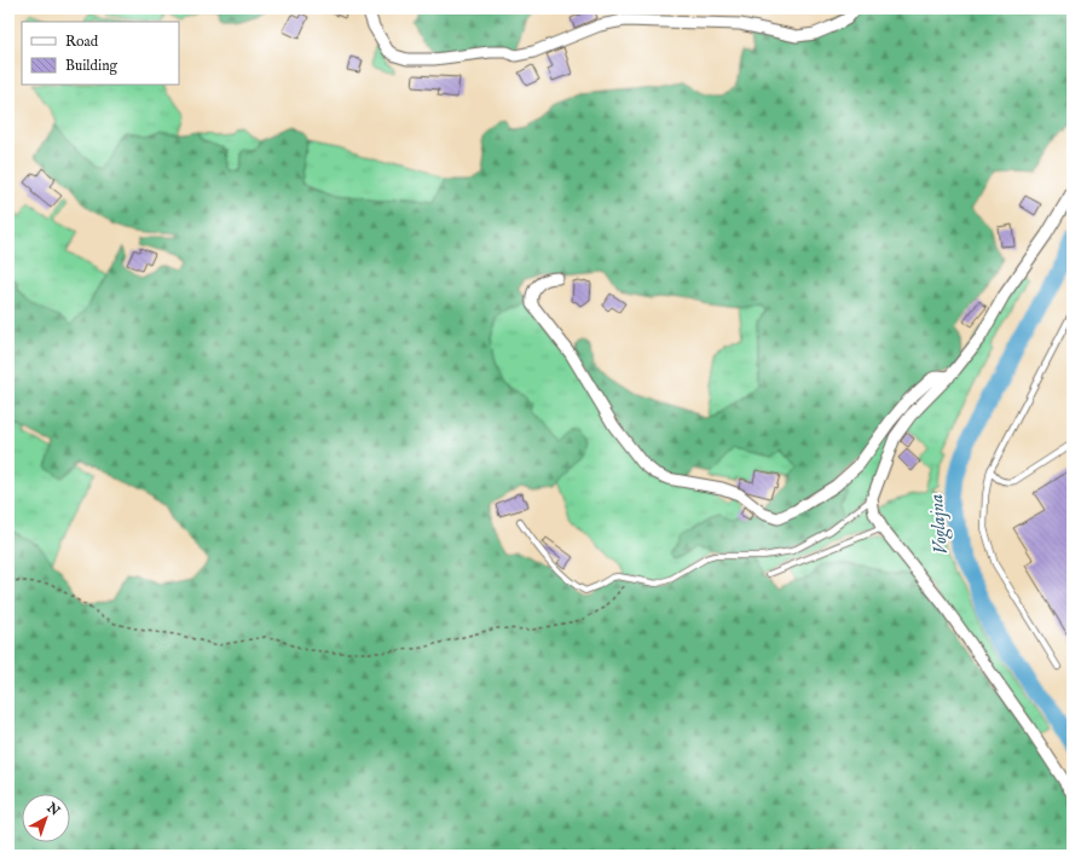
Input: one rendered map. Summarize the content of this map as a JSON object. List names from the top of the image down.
{
  "water": ["Voglajna"],
  "legend": ["Road", "Building"],
  "north": "top right"
}
